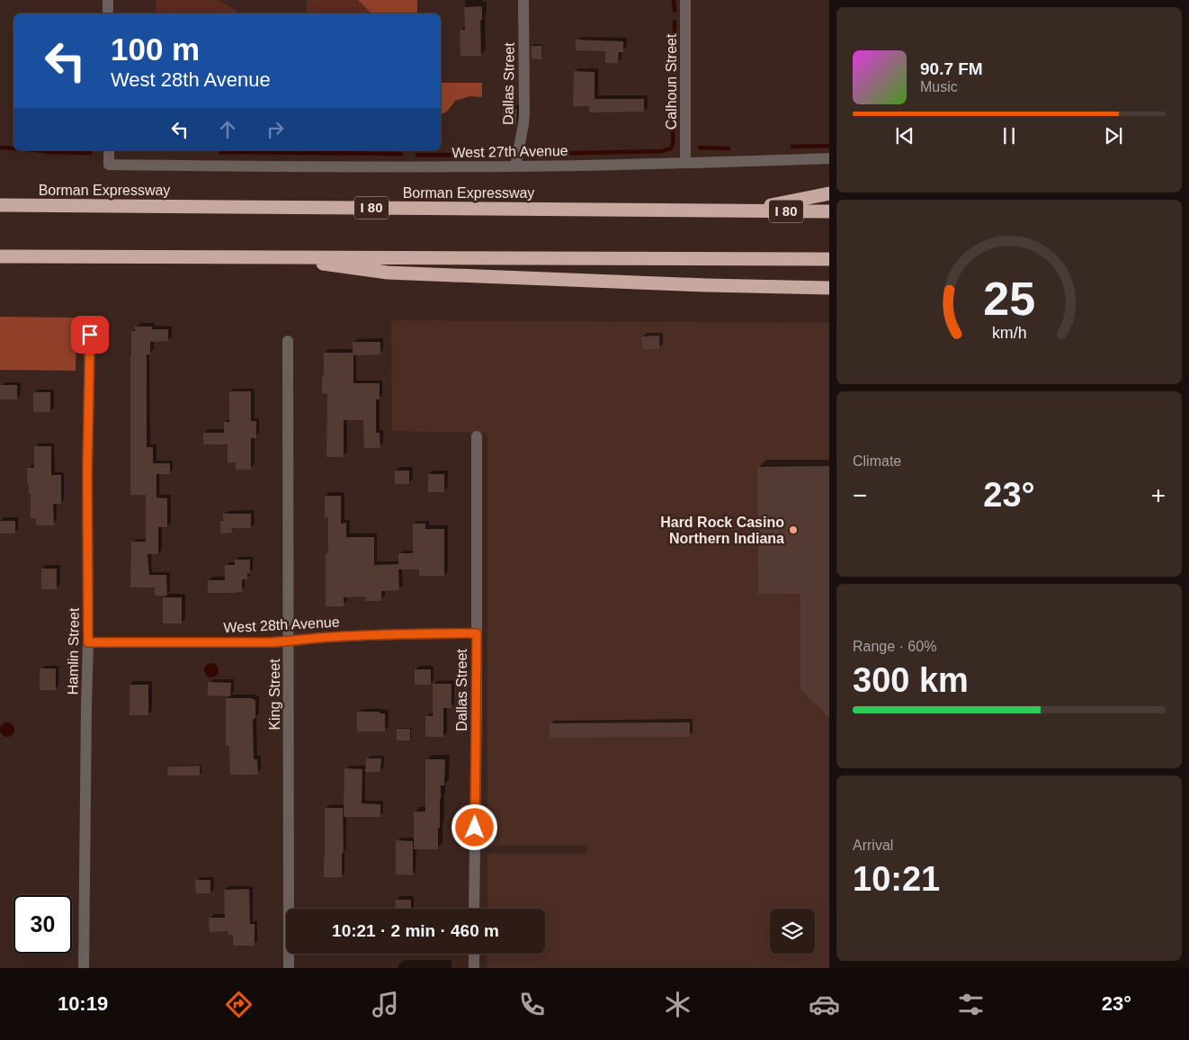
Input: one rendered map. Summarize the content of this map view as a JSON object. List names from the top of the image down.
{
  "streets": {
    "highway": ["Borman Expressway", "I 80"],
    "street": [
      "Calhoun Street",
      "Dallas Street",
      "West 27th Avenue",
      "West 28th Avenue",
      "Hamlin Street",
      "King Street"
    ]
  },
  "crossings": [
    ["Calhoun Street", "West 27th Avenue"],
    ["Dallas Street", "West 27th Avenue"],
    ["Dallas Street", "West 28th Avenue"],
    ["West 28th Avenue", "Hamlin Street"],
    ["West 28th Avenue", "King Street"]
  ],
  "places": ["Hard Rock Casino Northern Indiana"],
  "page": {
    "turn": ["100 m", "West 28th Avenue"],
    "song": ["90.7 FM", "Music"],
    "tile": [
      "Climate",
      ["Range · 60%", "300 km"],
      ["Arrival", "10:21"]
    ],
    "heat": ["−", "23°", "+"],
    "limit": "30",
    "trip": "10:21 · 2 min · 460 m",
    "tabs": ["10:19", "23°"],
    "gauge": ["25", "km/h"]
  }
}
